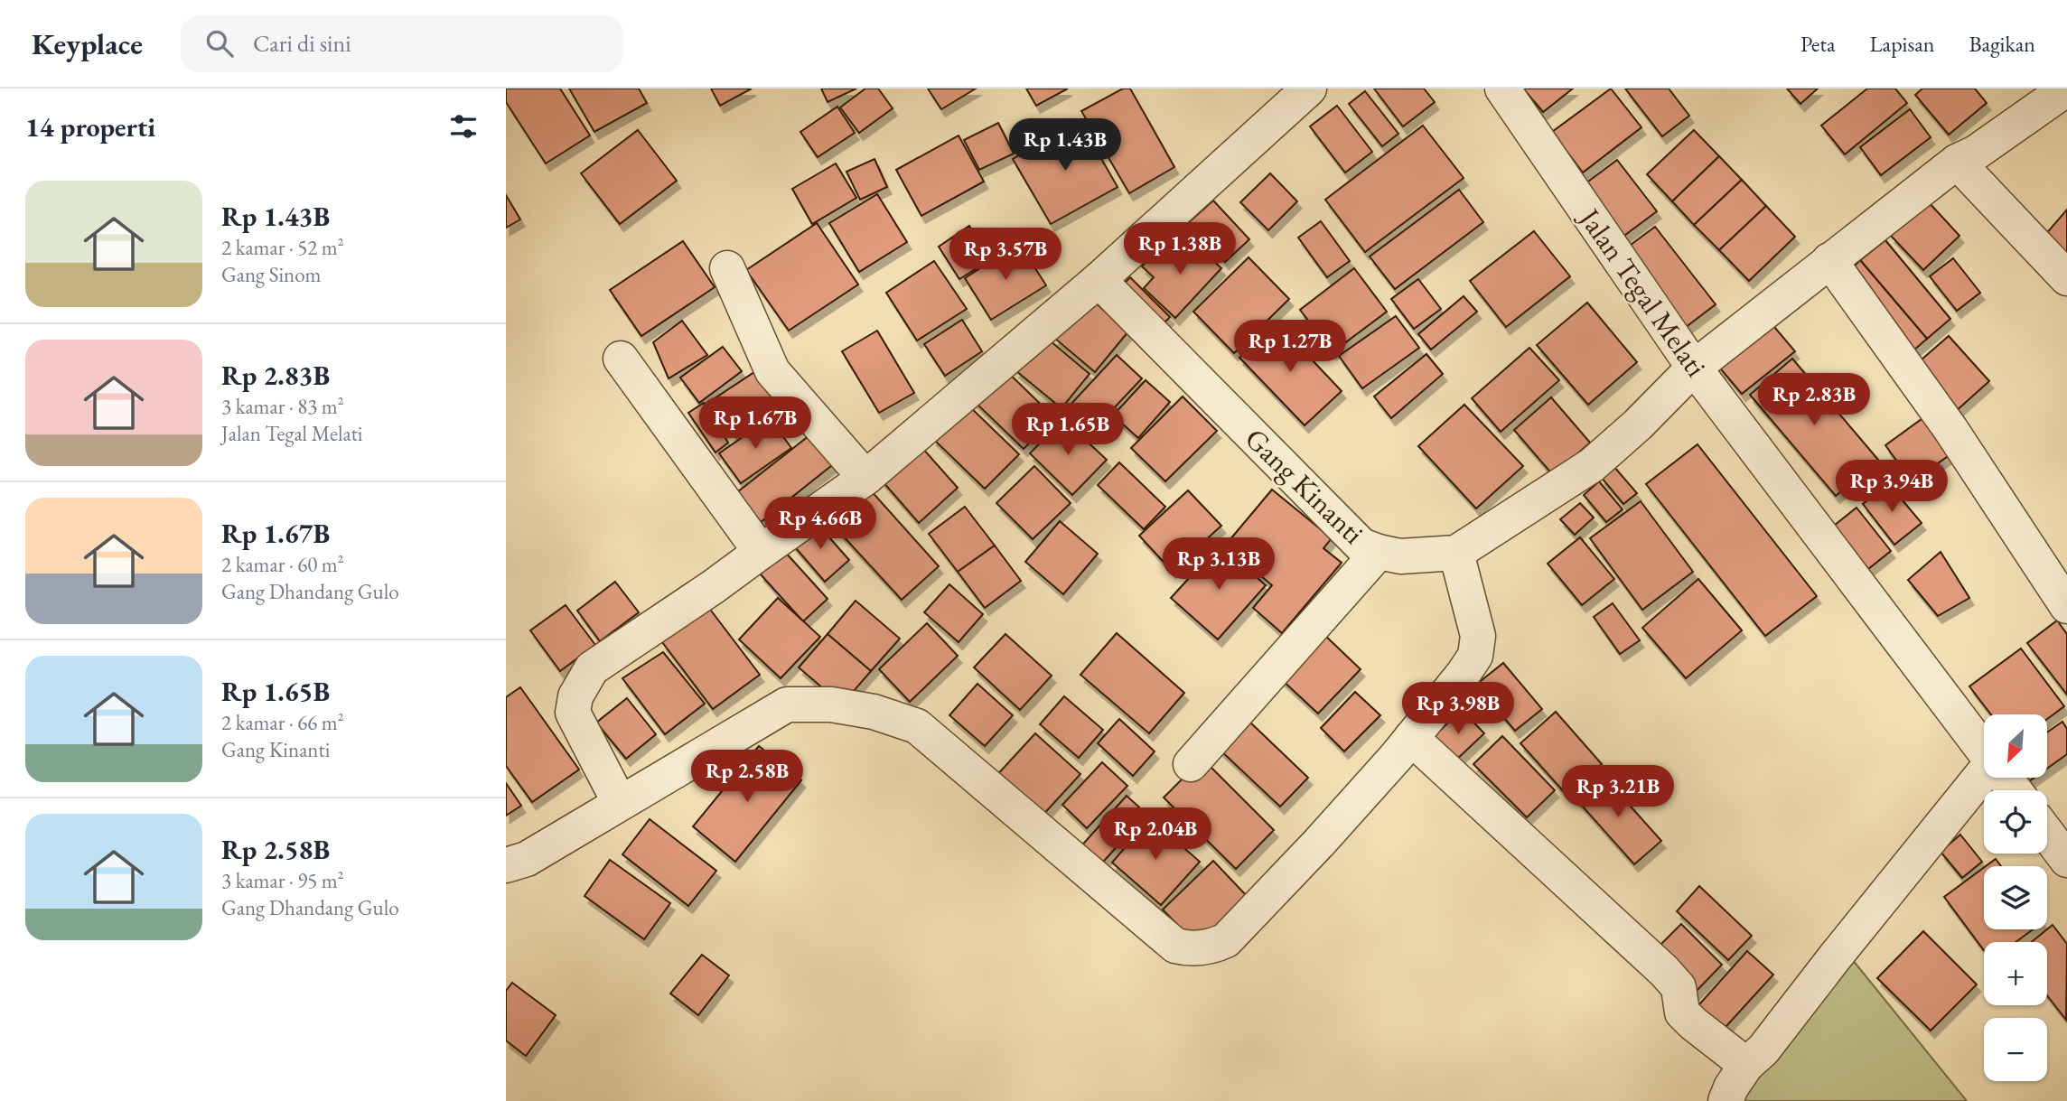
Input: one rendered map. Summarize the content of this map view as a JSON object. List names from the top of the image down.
{
  "streets": {
    "street": ["Jalan Tegal Melati", "Gang Kinanti"]
  },
  "crossings": [
    ["Jalan Tegal Melati", "Gang Kinanti"]
  ],
  "north": "bottom left",
  "page": {
    "header": "Keyplace",
    "search": "Cari di sini",
    "nav": ["Peta", "Lapisan", "Bagikan"],
    "heading": "14 properti",
    "price": [
      "Rp 1.43B",
      "Rp 1.38B",
      "Rp 3.57B",
      "Rp 1.27B",
      "Rp 2.83B",
      "Rp 1.67B",
      "Rp 1.65B",
      "Rp 3.94B",
      "Rp 4.66B",
      "Rp 3.13B",
      "Rp 3.98B",
      "Rp 2.58B",
      "Rp 3.21B",
      "Rp 2.04B"
    ],
    "list": [
      {
        "name": "Rp 1.43B",
        "note": "2 kamar · 52 m² · Gang Sinom"
      },
      {
        "name": "Rp 2.83B",
        "note": "3 kamar · 83 m² · Jalan Tegal Melati"
      },
      {
        "name": "Rp 1.67B",
        "note": "2 kamar · 60 m² · Gang Dhandang Gulo"
      },
      {
        "name": "Rp 1.65B",
        "note": "2 kamar · 66 m² · Gang Kinanti"
      },
      {
        "name": "Rp 2.58B",
        "note": "3 kamar · 95 m² · Gang Dhandang Gulo"
      }
    ],
    "map_buttons": ["+", "−"]
  }
}
